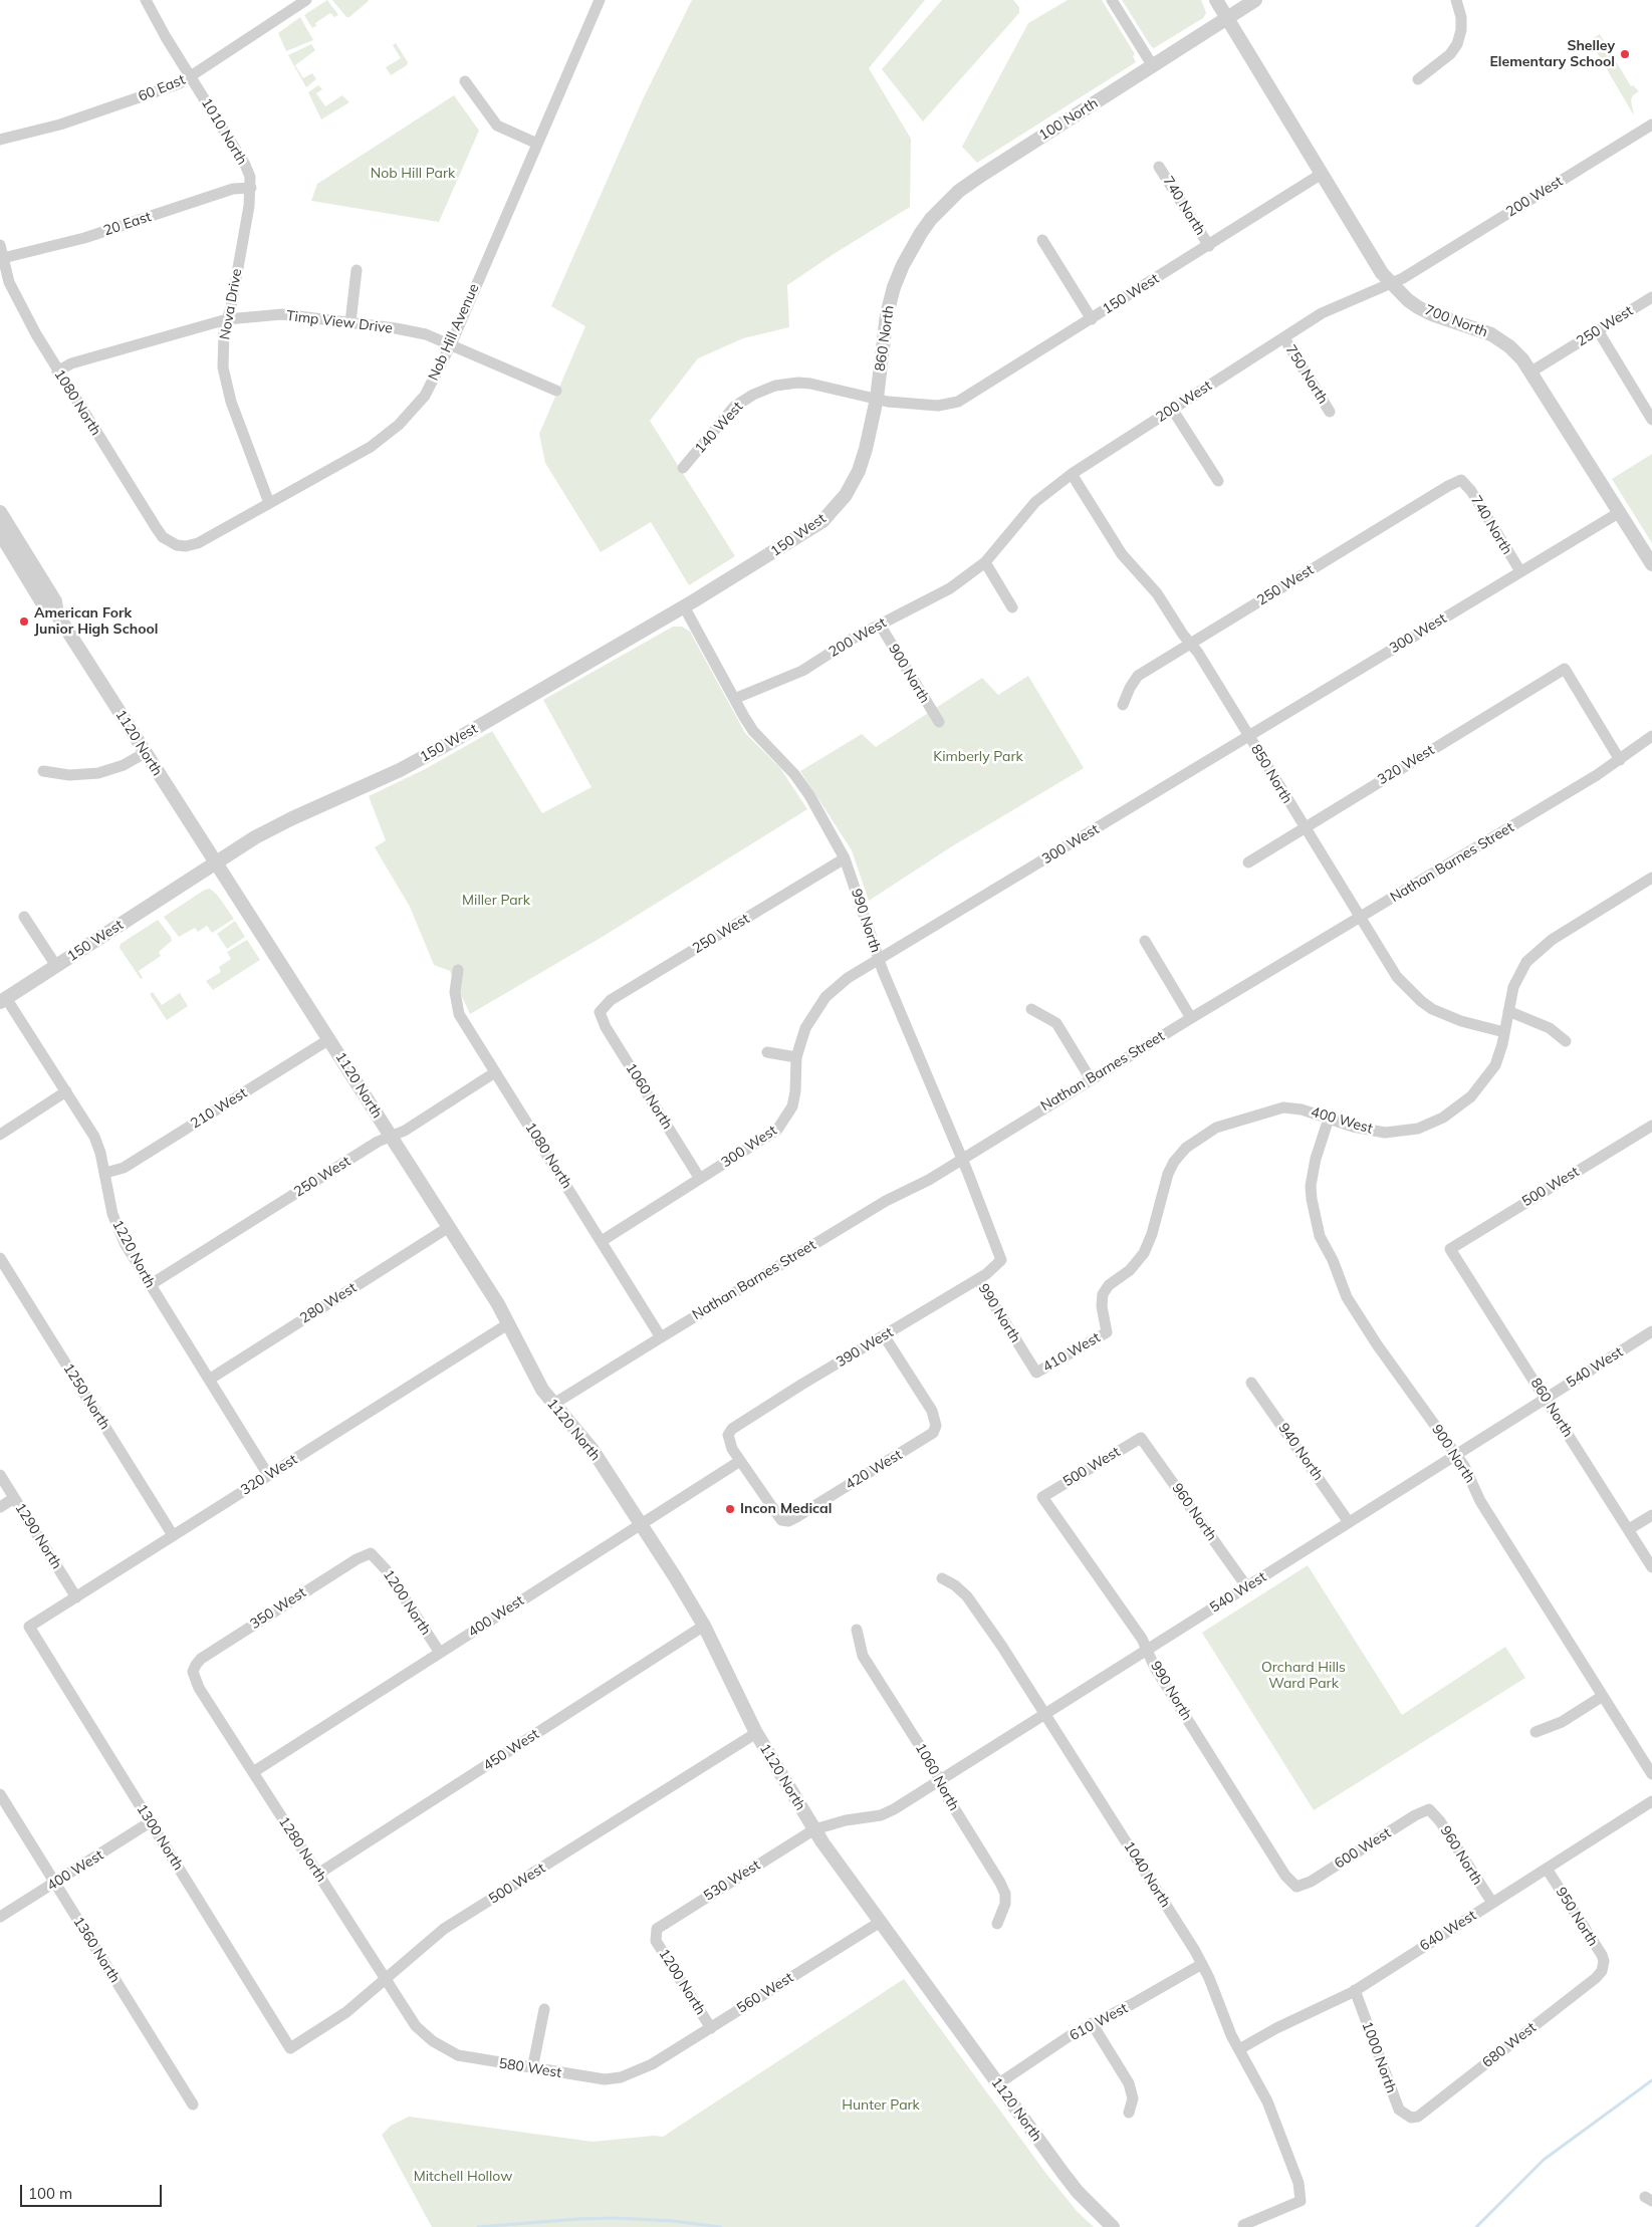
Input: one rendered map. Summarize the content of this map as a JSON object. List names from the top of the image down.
{
  "streets": {
    "street": [
      "60 East",
      "100 North",
      "1010 North",
      "200 West",
      "740 North",
      "20 East",
      "150 West",
      "Nova Drive",
      "700 North",
      "Timp View Drive",
      "250 West",
      "Nob Hill Avenue",
      "860 North",
      "750 North",
      "1080 North",
      "140 West",
      "300 West",
      "900 North",
      "1120 North",
      "320 West",
      "850 North",
      "Nathan Barnes Street",
      "990 North",
      "1060 North",
      "210 West",
      "400 West",
      "500 West",
      "1220 North",
      "280 West",
      "390 West",
      "410 West",
      "540 West",
      "1250 North",
      "940 North",
      "420 West",
      "960 North",
      "1290 North",
      "1200 North",
      "350 West",
      "450 West",
      "1300 North",
      "600 West",
      "1280 North",
      "1040 North",
      "530 West",
      "950 North",
      "640 West",
      "1360 North",
      "560 West",
      "610 West",
      "680 West",
      "1000 North",
      "580 West"
    ]
  },
  "crossings": [
    ["60 East", "1010 North"],
    ["100 North", "700 North"],
    ["100 North", "860 North"],
    ["1010 North", "20 East"],
    ["1010 North", "Nova Drive"],
    ["200 West", "700 North"],
    ["200 West", "750 North"],
    ["200 West", "900 North"],
    ["200 West", "850 North"],
    ["200 West", "990 North"],
    ["740 North", "150 West"],
    ["740 North", "250 West"],
    ["740 North", "300 West"],
    ["20 East", "Nova Drive"],
    ["20 East", "1080 North"],
    ["150 West", "700 North"],
    ["150 West", "860 North"],
    ["150 West", "140 West"],
    ["150 West", "1120 North"],
    ["150 West", "990 North"],
    ["150 West", "1220 North"],
    ["Nova Drive", "Timp View Drive"],
    ["Nova Drive", "Nob Hill Avenue"],
    ["700 North", "250 West"],
    ["700 North", "300 West"],
    ["Timp View Drive", "Nob Hill Avenue"],
    ["Timp View Drive", "1080 North"],
    ["250 West", "1080 North"],
    ["250 West", "1120 North"],
    ["250 West", "850 North"],
    ["250 West", "990 North"],
    ["250 West", "1060 North"],
    ["250 West", "1220 North"],
    ["Nob Hill Avenue", "1080 North"],
    ["860 North", "140 West"],
    ["860 North", "500 West"],
    ["860 North", "540 West"],
    ["1080 North", "300 West"],
    ["1080 North", "Nathan Barnes Street"],
    ["300 West", "850 North"],
    ["300 West", "990 North"],
    ["300 West", "1060 North"],
    ["900 North", "400 West"],
    ["900 North", "540 West"],
    ["1120 North", "320 West"],
    ["1120 North", "Nathan Barnes Street"],
    ["1120 North", "210 West"],
    ["1120 North", "400 West"],
    ["1120 North", "500 West"],
    ["1120 North", "280 West"],
    ["1120 North", "540 West"],
    ["1120 North", "450 West"],
    ["1120 North", "530 West"],
    ["1120 North", "560 West"],
    ["1120 North", "610 West"],
    ["320 West", "850 North"],
    ["320 West", "Nathan Barnes Street"],
    ["320 West", "1220 North"],
    ["320 West", "1250 North"],
    ["320 West", "1290 North"],
    ["320 West", "1300 North"],
    ["850 North", "Nathan Barnes Street"],
    ["850 North", "400 West"],
    ["Nathan Barnes Street", "990 North"],
    ["990 North", "500 West"],
    ["990 North", "390 West"],
    ["990 North", "410 West"],
    ["990 North", "540 West"],
    ["990 North", "600 West"],
    ["1060 North", "540 West"],
    ["210 West", "1220 North"],
    ["400 West", "390 West"],
    ["400 West", "410 West"],
    ["400 West", "420 West"],
    ["400 West", "1200 North"],
    ["400 West", "1300 North"],
    ["400 West", "1280 North"],
    ["400 West", "1360 North"],
    ["500 West", "960 North"],
    ["500 West", "1300 North"],
    ["500 West", "1280 North"],
    ["1220 North", "280 West"],
    ["390 West", "420 West"],
    ["540 West", "940 North"],
    ["540 West", "960 North"],
    ["540 West", "1040 North"],
    ["540 West", "530 West"],
    ["960 North", "600 West"],
    ["960 North", "640 West"],
    ["1200 North", "350 West"],
    ["1200 North", "530 West"],
    ["1200 North", "560 West"],
    ["350 West", "1280 North"],
    ["450 West", "1280 North"],
    ["1280 North", "580 West"],
    ["1040 North", "640 West"],
    ["1040 North", "610 West"],
    ["950 North", "640 West"],
    ["950 North", "680 West"],
    ["640 West", "1000 North"],
    ["560 West", "580 West"],
    ["680 West", "1000 North"]
  ],
  "parks": [
    "Nob Hill Park",
    "Kimberly Park",
    "Miller Park",
    "Orchard Hills Ward Park",
    "Hunter Park",
    "Mitchell Hollow"
  ],
  "places": ["Shelley Elementary School", "American Fork Junior High School", "Incon Medical"],
  "scale_bar": "100 m"
}
